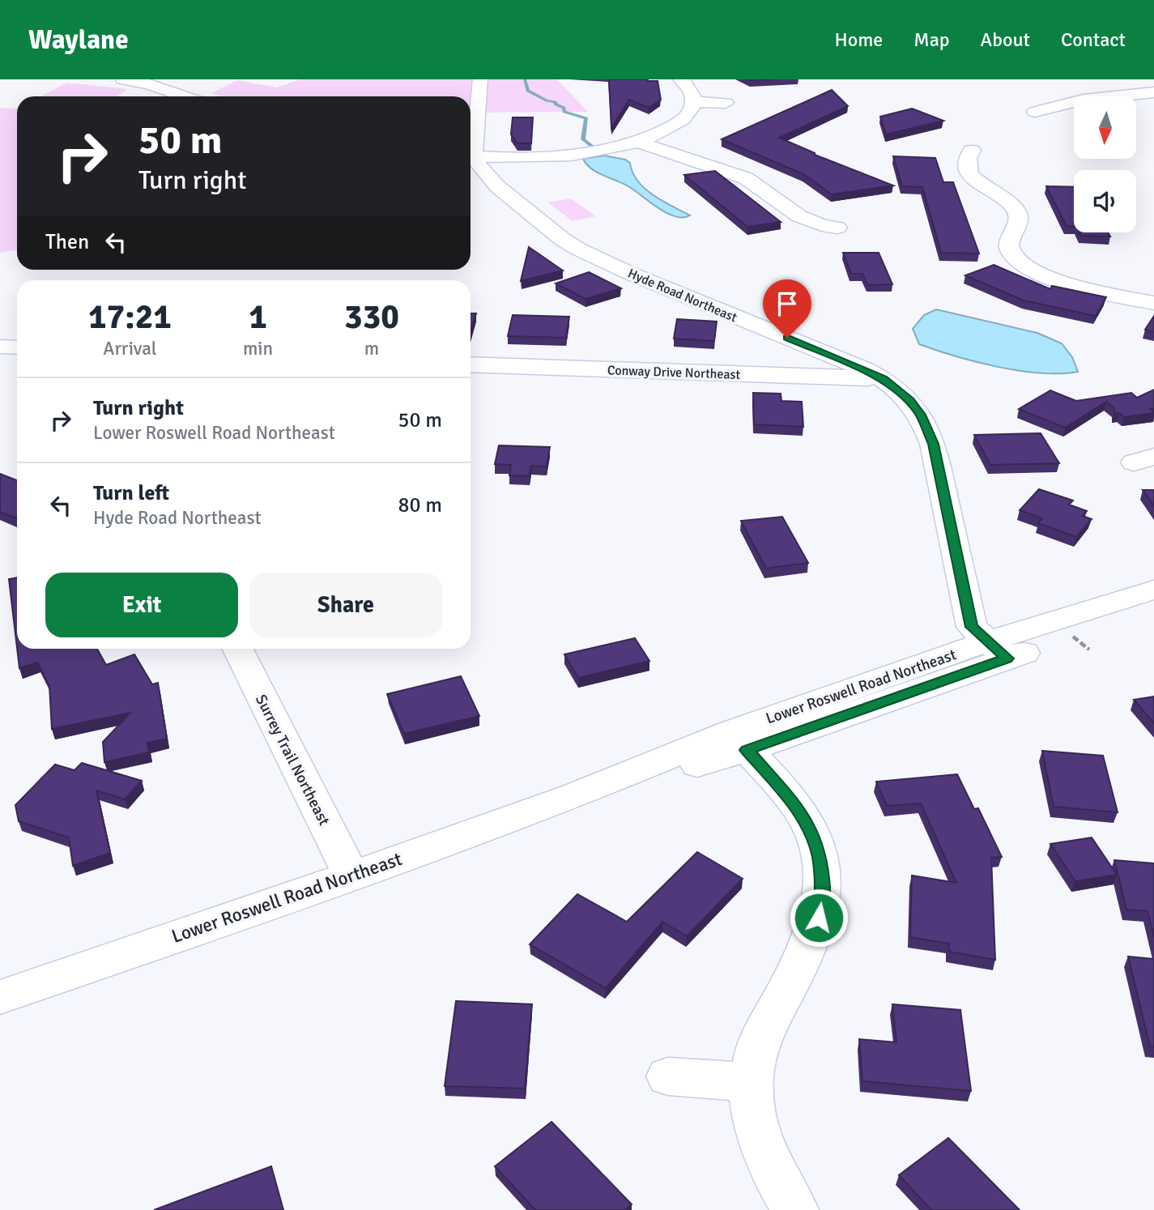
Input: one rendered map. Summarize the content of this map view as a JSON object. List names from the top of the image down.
{
  "streets": {
    "street": [
      "Hyde Road Northeast",
      "Conway Drive Northeast",
      "Lower Roswell Road Northeast",
      "Surrey Trail Northeast"
    ]
  },
  "crossings": [
    ["Hyde Road Northeast", "Conway Drive Northeast"],
    ["Hyde Road Northeast", "Lower Roswell Road Northeast"],
    ["Lower Roswell Road Northeast", "Surrey Trail Northeast"]
  ],
  "north": "bottom",
  "page": {
    "header": "Waylane",
    "nav": [
      "Home",
      "Map",
      "About",
      "Contact"
    ],
    "turn": ["50 m", "Turn right"],
    "then": "Then",
    "eta": [
      "17:21",
      "Arrival",
      "1",
      "min",
      "330",
      "m"
    ],
    "list": [
      {
        "name": "Turn right",
        "note": "Lower Roswell Road Northeast",
        "value": "50 m"
      },
      {
        "name": "Turn left",
        "note": "Hyde Road Northeast",
        "value": "80 m"
      }
    ],
    "buttons": ["Exit", "Share"]
  }
}
